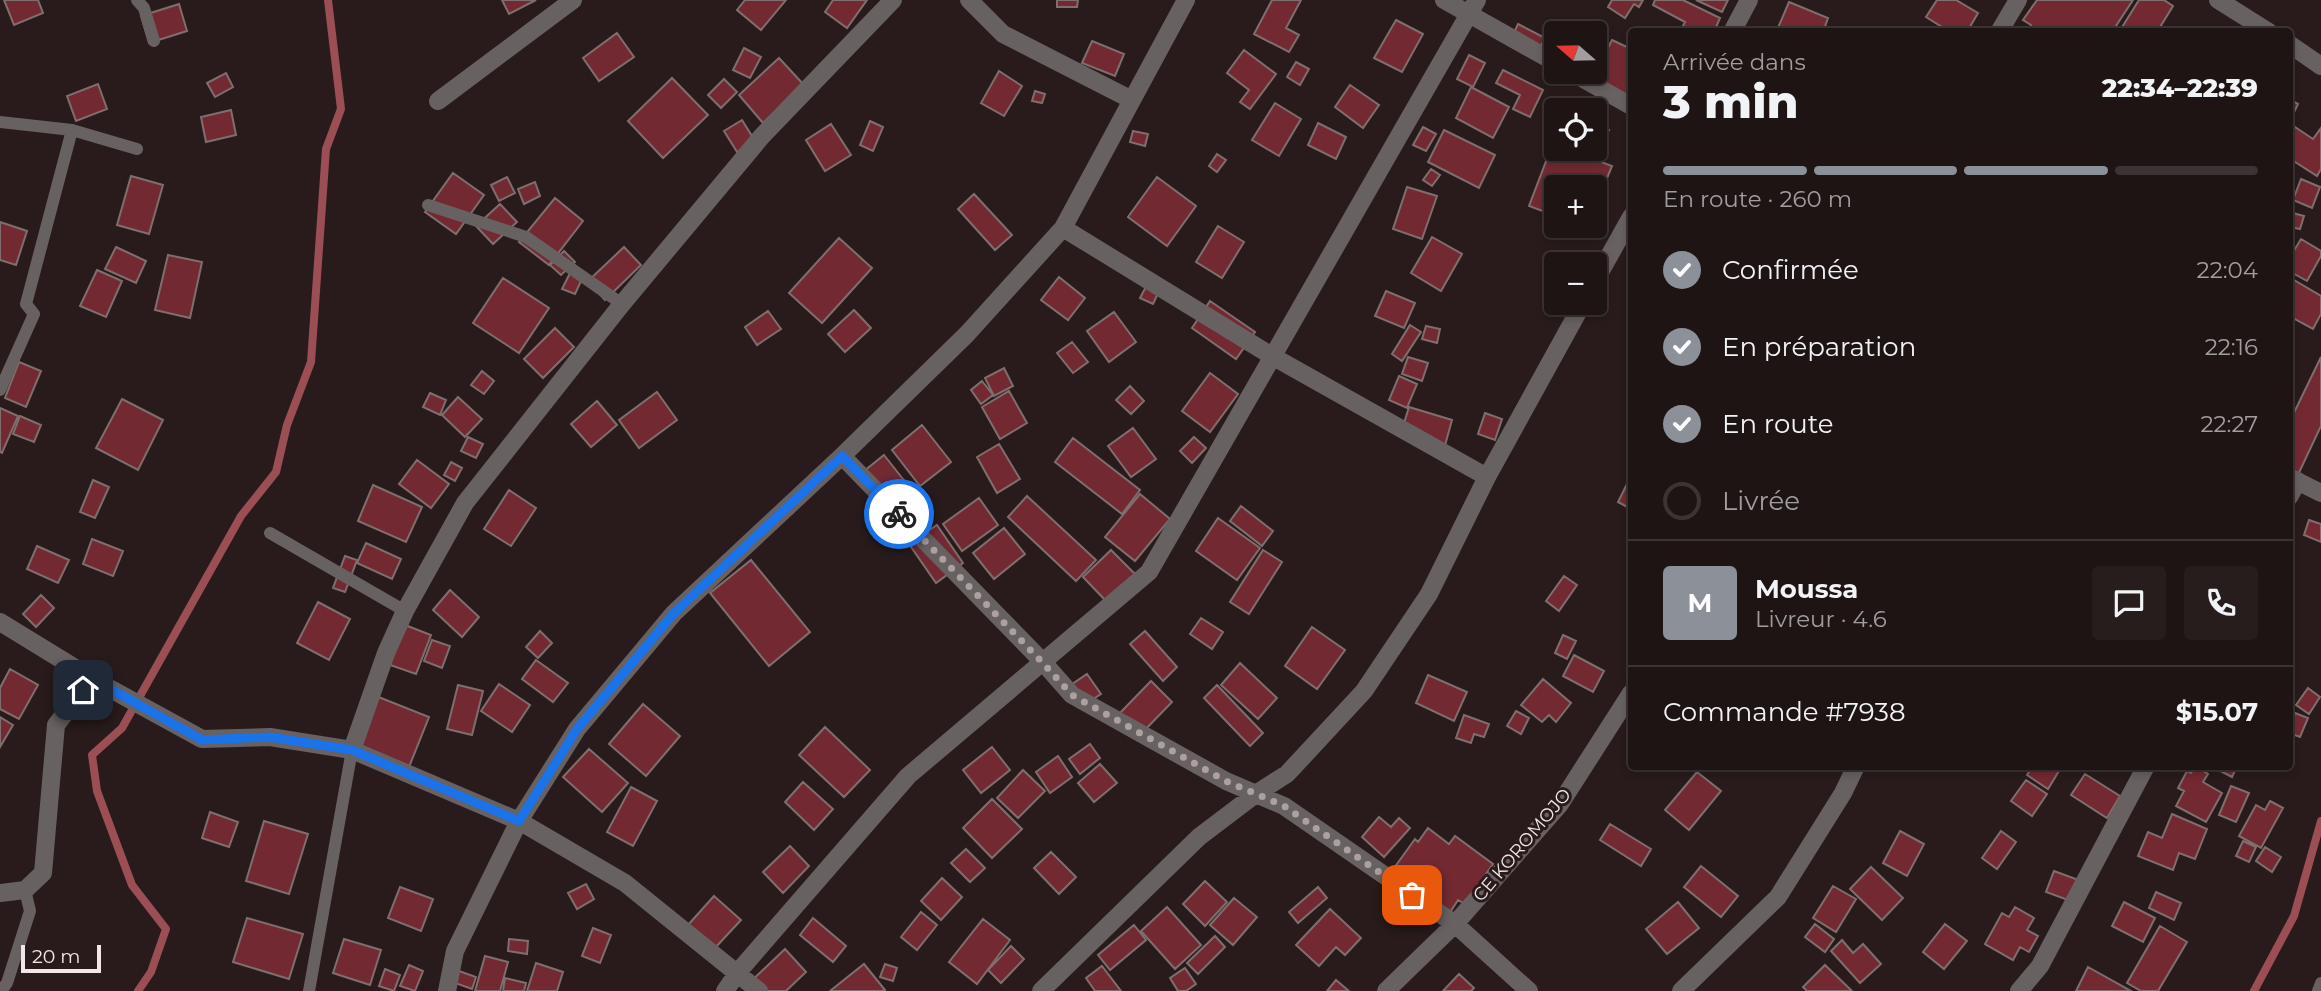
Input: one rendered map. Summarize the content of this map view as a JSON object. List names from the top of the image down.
{
  "streets": {
    "street": ["CE KOROMOJO"]
  },
  "scale_bar": "20 m",
  "north": "left",
  "page": {
    "map_buttons": ["+", "−"],
    "heading": ["3 min", "Arrivée dans", "22:34–22:39"],
    "panel": [
      "Moussa",
      "Livreur · 4.6",
      "Commande #7938",
      "$15.07"
    ],
    "bar": "En route · 260 m",
    "list": [
      ["Confirmée", "22:04"],
      ["En préparation", "22:16"],
      ["En route", "22:27"],
      "Livrée"
    ],
    "round": "M",
    "scale": "20 m"
  }
}
